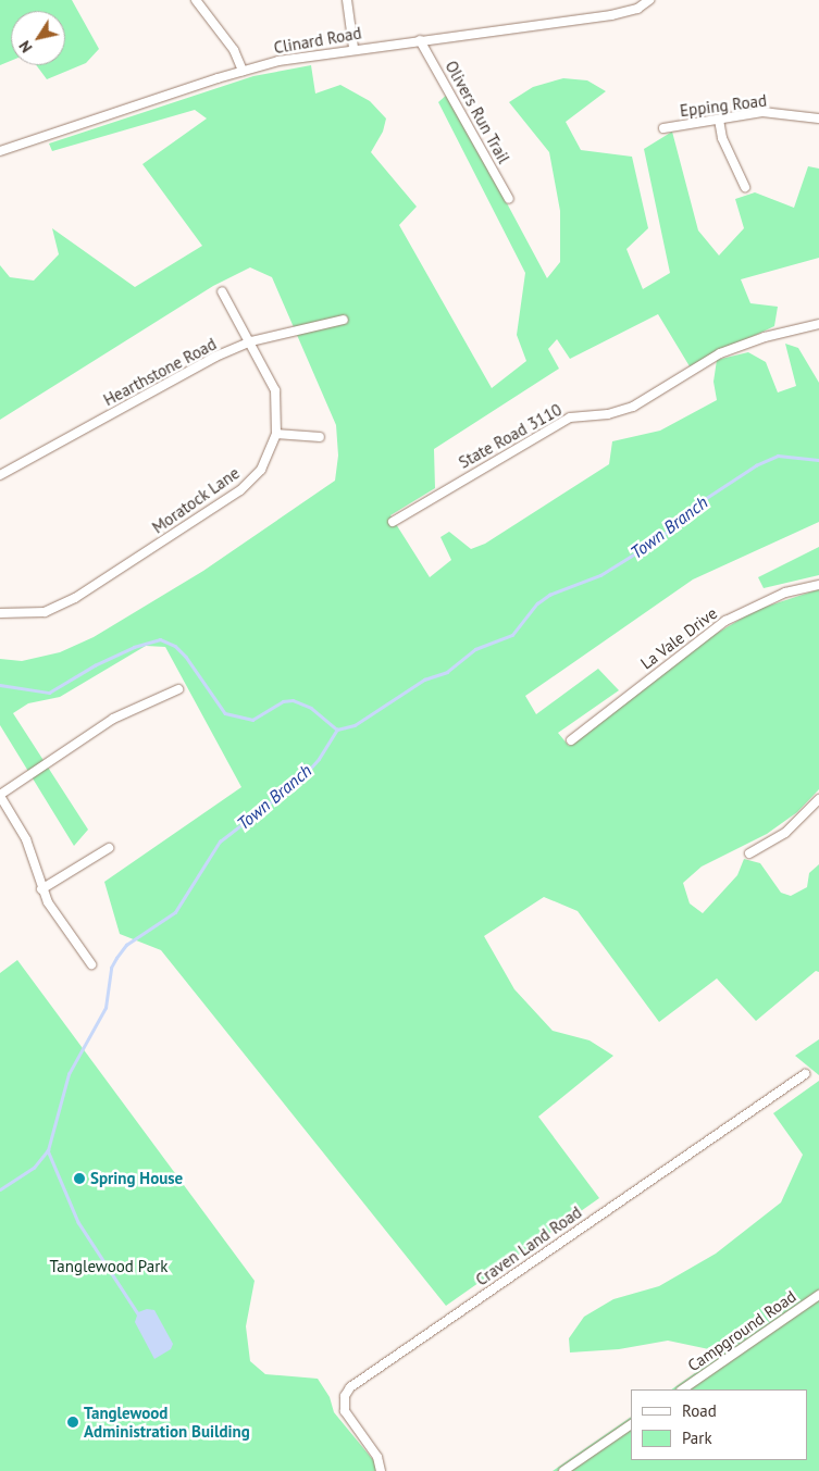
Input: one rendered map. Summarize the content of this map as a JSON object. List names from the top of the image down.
{
  "streets": {
    "street": [
      "Clinard Road",
      "Epping Road",
      "Olivers Run Trail",
      "Hearthstone Road",
      "State Road 3110",
      "Moratock Lane",
      "La Vale Drive",
      "Craven Land Road",
      "Campground Road"
    ]
  },
  "crossings": [
    ["Clinard Road", "Olivers Run Trail"],
    ["Hearthstone Road", "Moratock Lane"]
  ],
  "water": ["Town Branch"],
  "parks": ["Tanglewood Park"],
  "places": ["Spring House", "Tanglewood Administration Building"],
  "legend": ["Road", "Park"],
  "north": "bottom left"
}
